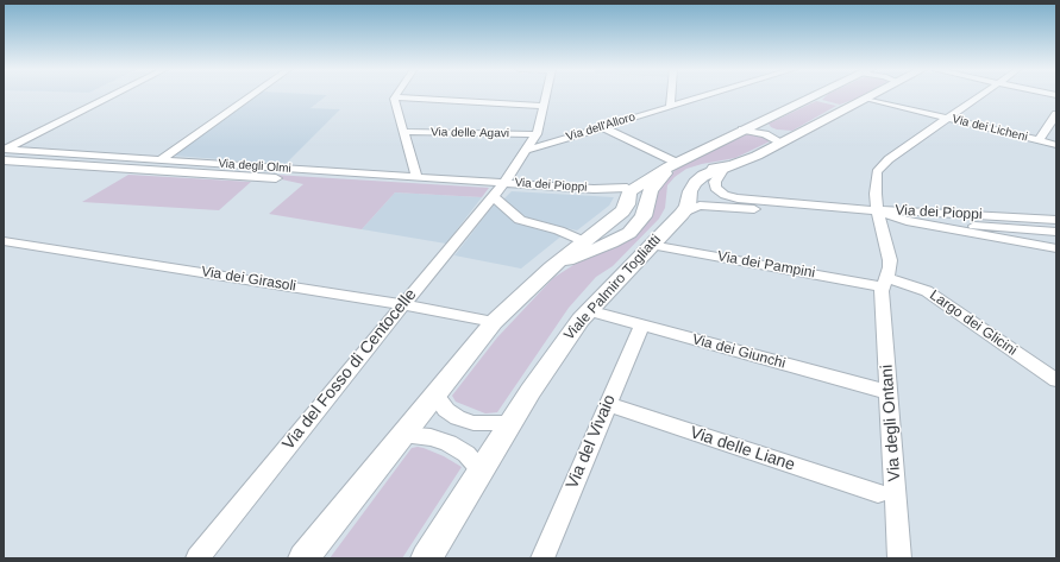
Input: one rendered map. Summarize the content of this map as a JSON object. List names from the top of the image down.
{
  "streets": {
    "main road": ["Viale Palmiro Togliatti"],
    "street": [
      "Via dell'Alloro",
      "Via dei Licheni",
      "Via delle Agavi",
      "Via degli Olmi",
      "Via dei Pioppi",
      "Via dei Pampini",
      "Via dei Girasoli",
      "Largo dei Glicini",
      "Via dei Giunchi",
      "Via del Fosso di Centocelle",
      "Via degli Ontani",
      "Via del Vivaio",
      "Via delle Liane"
    ]
  },
  "crossings": [
    ["Via dei Licheni", "Viale Palmiro Togliatti"],
    ["Via dei Licheni", "Via degli Ontani"],
    ["Via degli Olmi", "Via dei Pioppi"],
    ["Via degli Olmi", "Via del Fosso di Centocelle"],
    ["Via dei Pioppi", "Viale Palmiro Togliatti"],
    ["Via dei Pioppi", "Via del Fosso di Centocelle"],
    ["Via dei Pioppi", "Via degli Ontani"],
    ["Via dei Pampini", "Viale Palmiro Togliatti"],
    ["Via dei Pampini", "Largo dei Glicini"],
    ["Via dei Pampini", "Via degli Ontani"],
    ["Via dei Girasoli", "Viale Palmiro Togliatti"],
    ["Via dei Girasoli", "Via del Fosso di Centocelle"],
    ["Viale Palmiro Togliatti", "Via dei Giunchi"],
    ["Largo dei Glicini", "Via degli Ontani"],
    ["Via dei Giunchi", "Via degli Ontani"],
    ["Via dei Giunchi", "Via del Vivaio"],
    ["Via del Vivaio", "Via delle Liane"]
  ]
}
